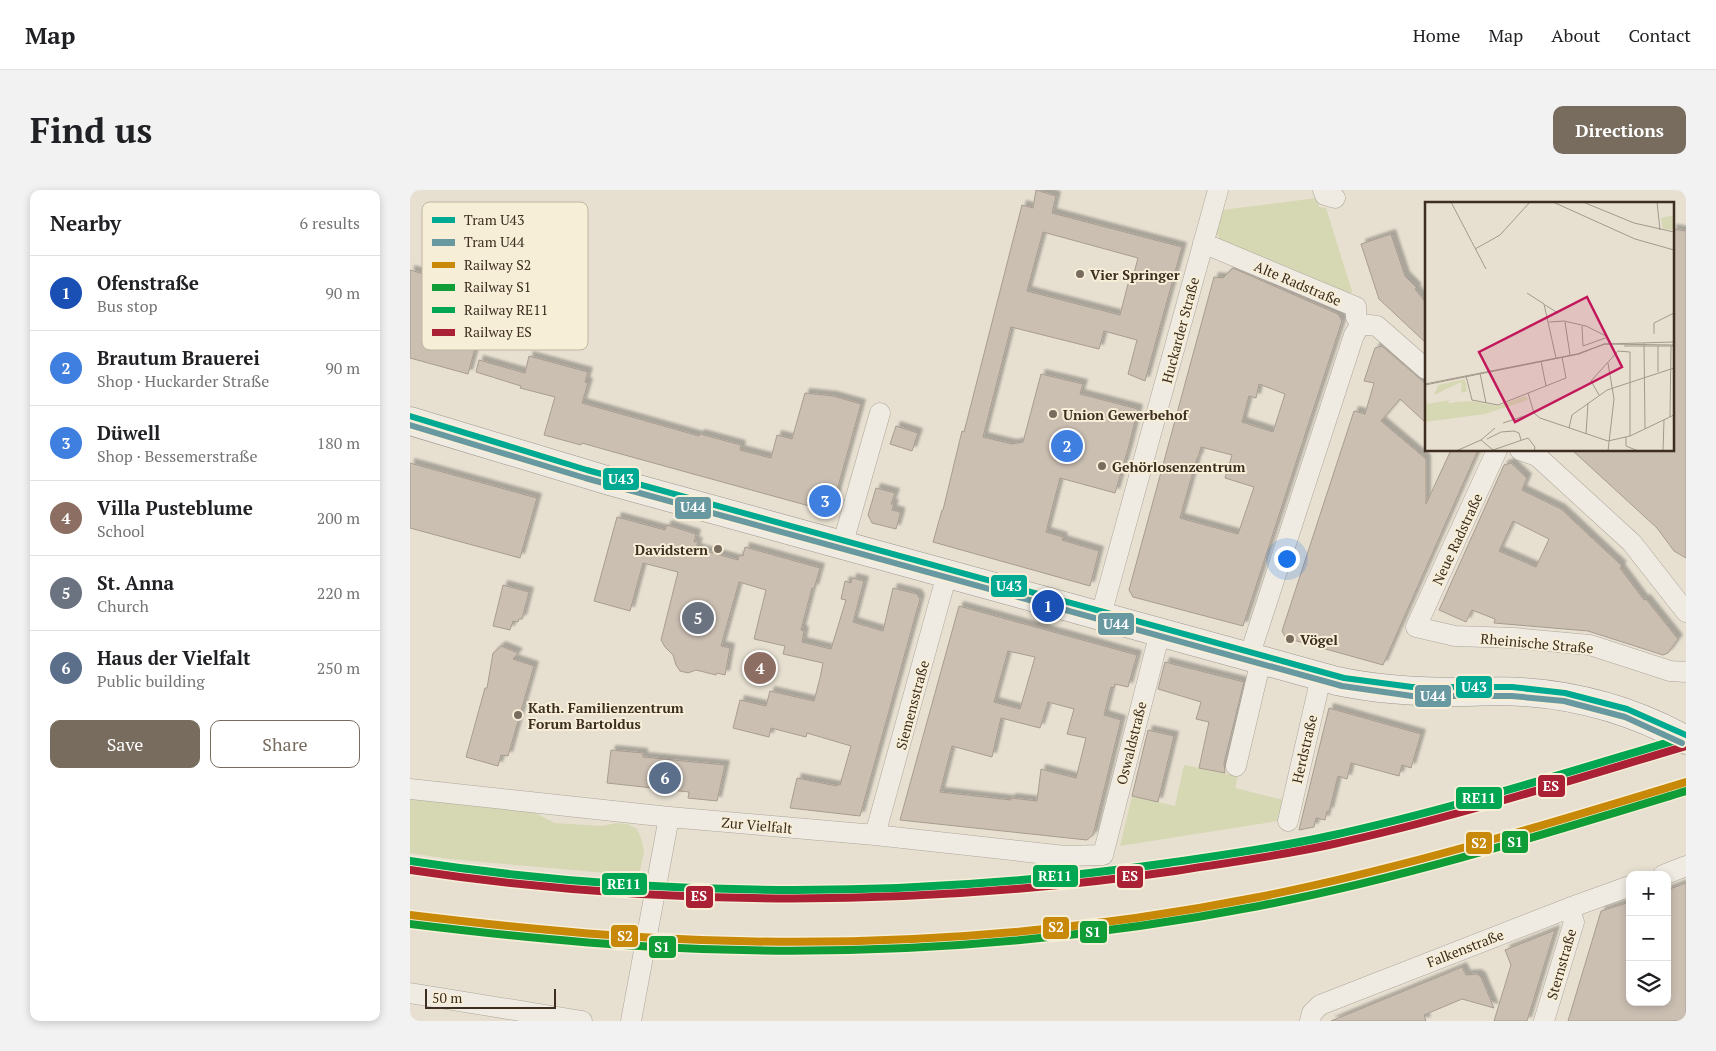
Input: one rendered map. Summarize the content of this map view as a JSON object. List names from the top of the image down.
{
  "streets": {
    "street": [
      "Alte Radstraße",
      "Huckarder Straße",
      "Neue Radstraße",
      "Rheinische Straße",
      "Siemensstraße",
      "Oswaldstraße",
      "Herdstraße",
      "Zur Vielfalt",
      "Falkenstraße",
      "Sternstraße"
    ]
  },
  "crossings": [
    ["Alte Radstraße", "Huckarder Straße"],
    ["Neue Radstraße", "Rheinische Straße"],
    ["Siemensstraße", "Zur Vielfalt"],
    ["Oswaldstraße", "Zur Vielfalt"],
    ["Falkenstraße", "Sternstraße"]
  ],
  "places": [
    "Vier Springer",
    "Union Gewerbehof",
    "Gehörlosenzentrum",
    "Davidstern",
    "Vögel",
    "Kath. Familienzentrum Forum Bartoldus"
  ],
  "lines": [
    "tram line U43",
    "tram line U44",
    "rail line RE11",
    "rail line ES",
    "rail line S2",
    "rail line S1"
  ],
  "legend": [
    "Tram U43",
    "Tram U44",
    "Railway S2",
    "Railway S1",
    "Railway RE11",
    "Railway ES"
  ],
  "scale_bar": "50 m",
  "page": {
    "header": "Map",
    "nav": [
      "Home",
      "Map",
      "About",
      "Contact"
    ],
    "buttons": [
      "Directions",
      ["Save", "Share"]
    ],
    "title": "Find us",
    "heading": ["Nearby", "6 results"],
    "list": [
      {
        "mark": "1",
        "name": "Ofenstraße",
        "note": "Bus stop",
        "value": "90 m"
      },
      {
        "mark": "2",
        "name": "Brautum Brauerei",
        "note": "Shop · Huckarder Straße",
        "value": "90 m"
      },
      {
        "mark": "3",
        "name": "Düwell",
        "note": "Shop · Bessemerstraße",
        "value": "180 m"
      },
      {
        "mark": "4",
        "name": "Villa Pusteblume",
        "note": "School",
        "value": "200 m"
      },
      {
        "mark": "5",
        "name": "St. Anna",
        "note": "Church",
        "value": "220 m"
      },
      {
        "mark": "6",
        "name": "Haus der Vielfalt",
        "note": "Public building",
        "value": "250 m"
      }
    ],
    "pins": [
      "2",
      "3",
      "1",
      "5",
      "4",
      "6"
    ],
    "map_buttons": ["+", "−"],
    "scale": "50 m"
  }
}
